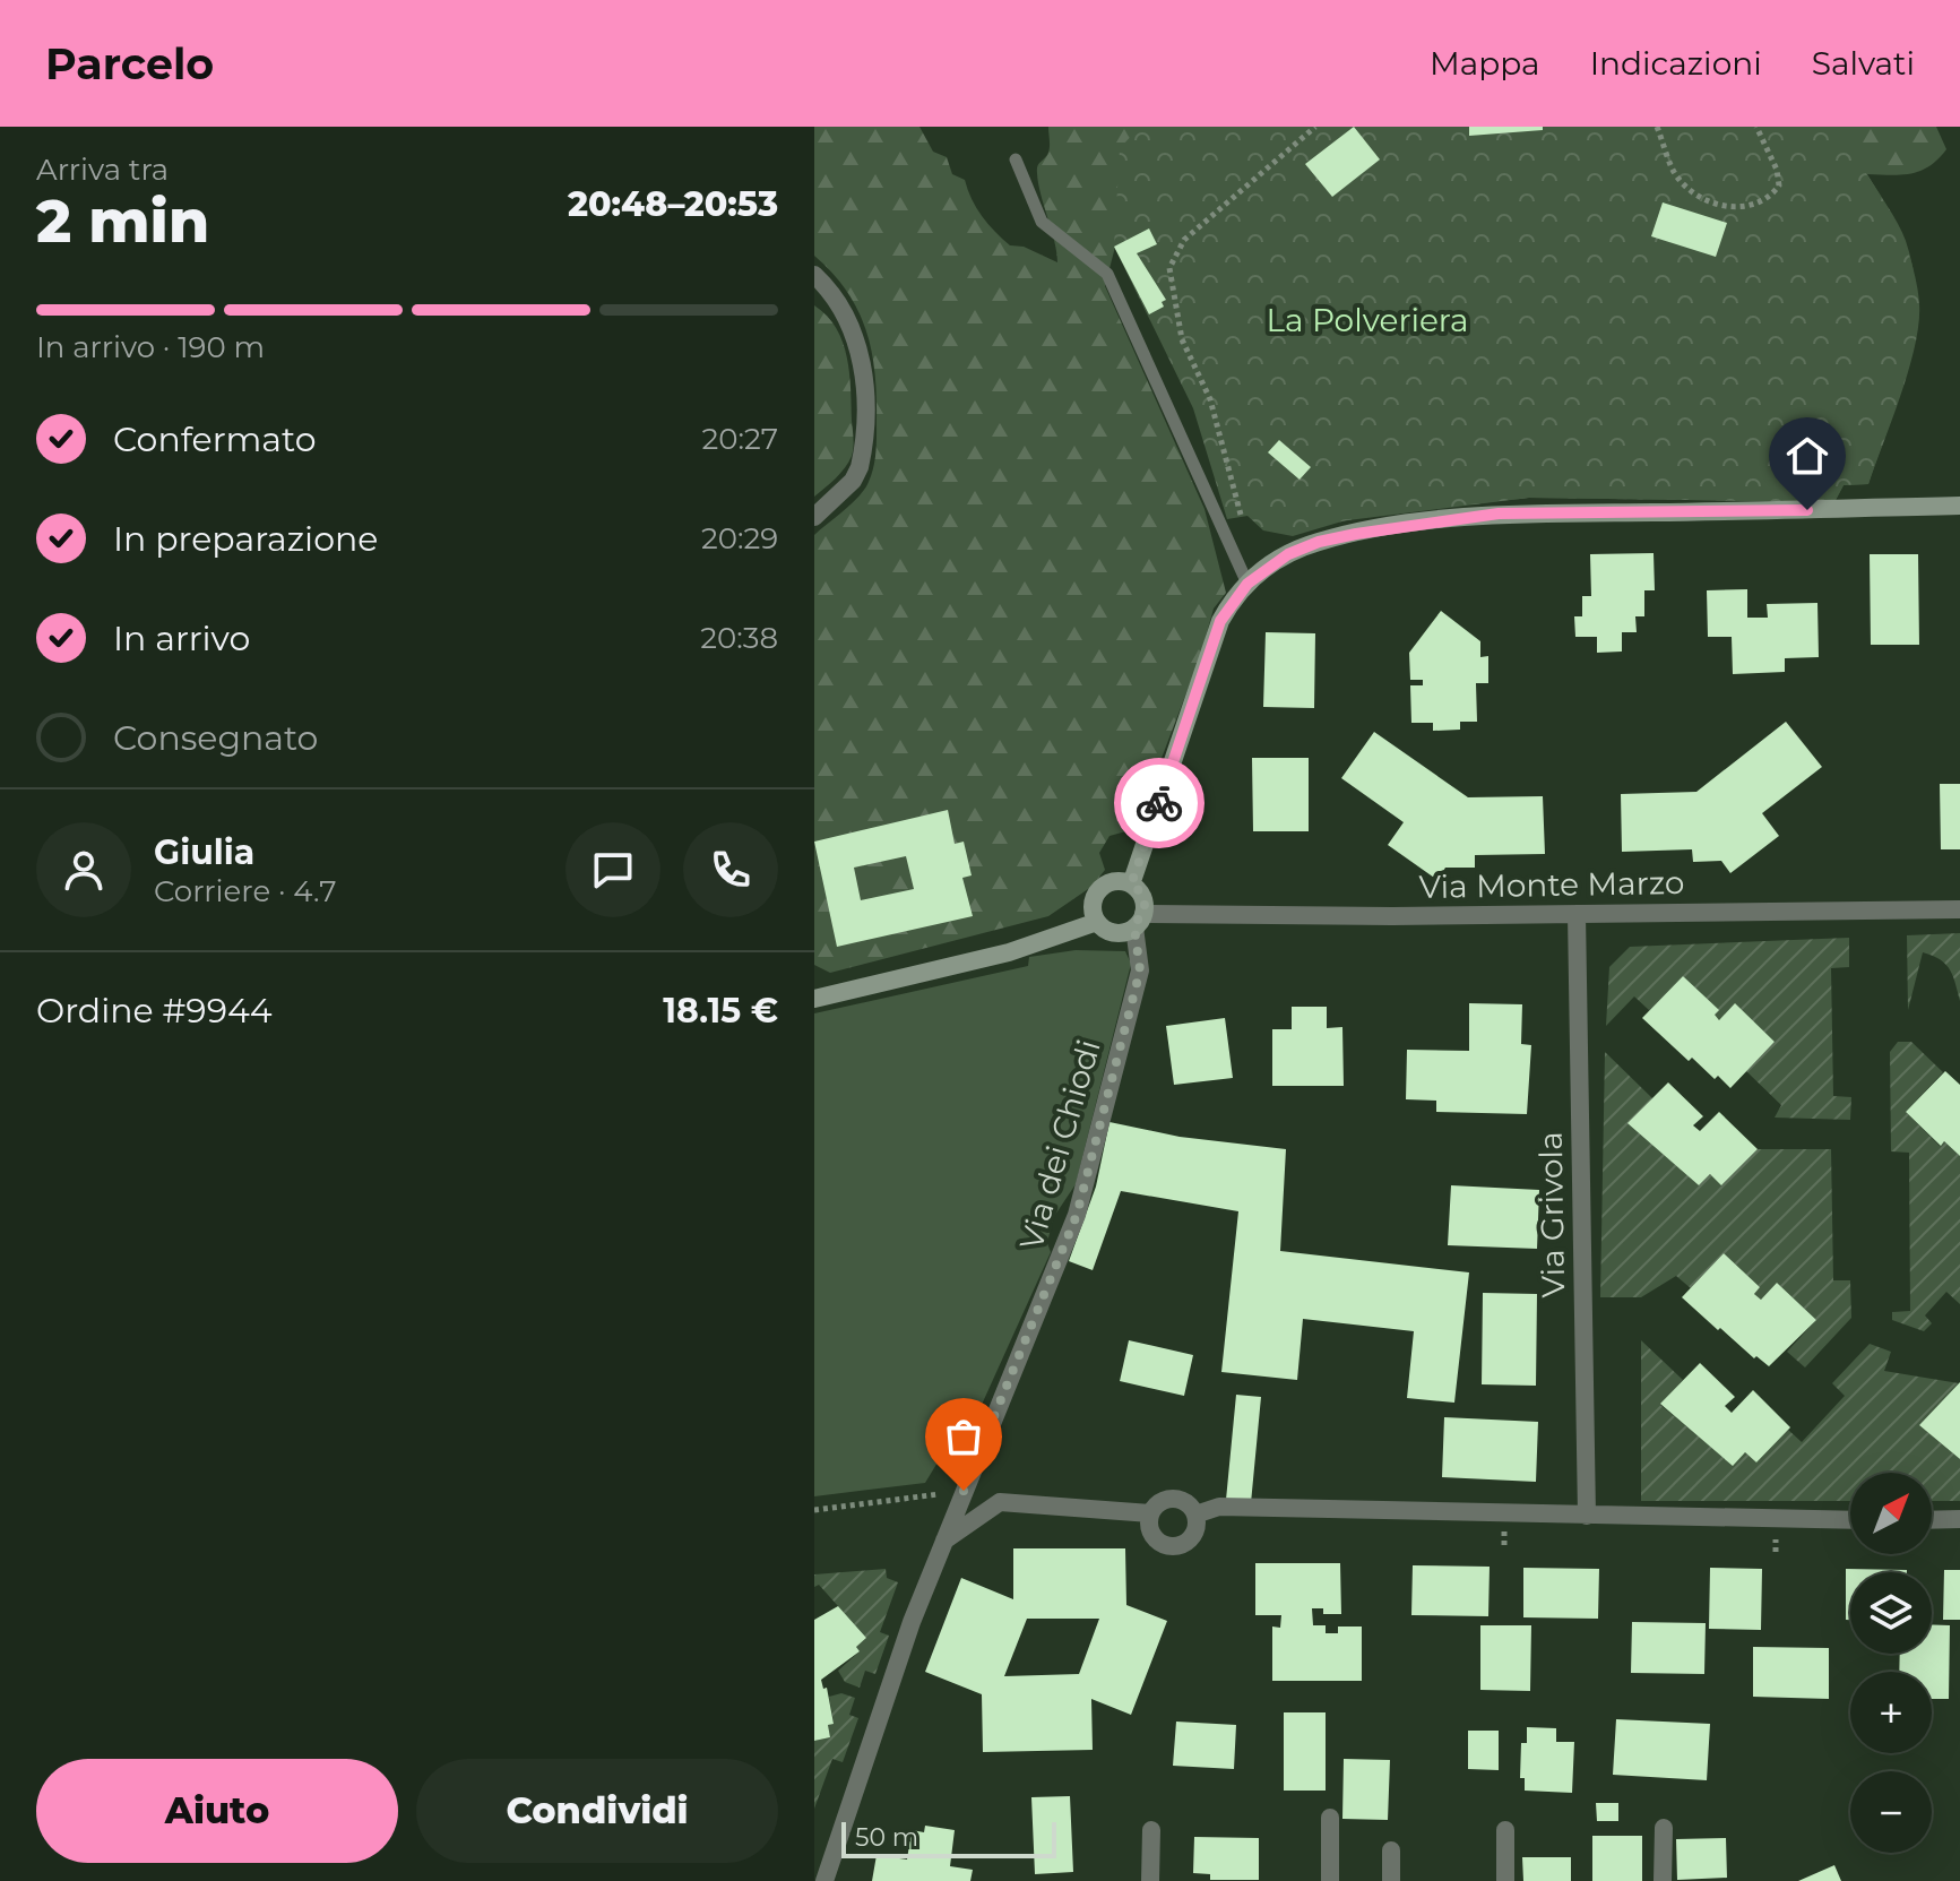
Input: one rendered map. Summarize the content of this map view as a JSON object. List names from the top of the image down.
{
  "streets": {
    "street": ["Via Monte Marzo", "Via dei Chiodi", "Via Grivola"]
  },
  "crossings": [
    ["Via Monte Marzo", "Via dei Chiodi"],
    ["Via Monte Marzo", "Via Grivola"]
  ],
  "parks": ["La Polveriera"],
  "scale_bar": "50 m",
  "north": "top right",
  "page": {
    "header": "Parcelo",
    "nav": ["Mappa", "Indicazioni", "Salvati"],
    "heading": ["2 min", "Arriva tra", "20:48–20:53"],
    "panel": [
      "Giulia",
      "Corriere · 4.7",
      "Ordine #9944",
      "18.15 €"
    ],
    "bar": "In arrivo · 190 m",
    "list": [
      ["Confermato", "20:27"],
      ["In preparazione", "20:29"],
      ["In arrivo", "20:38"],
      "Consegnato"
    ],
    "map_buttons": ["+", "−"],
    "buttons": ["Aiuto", "Condividi"],
    "scale": "50 m"
  }
}
